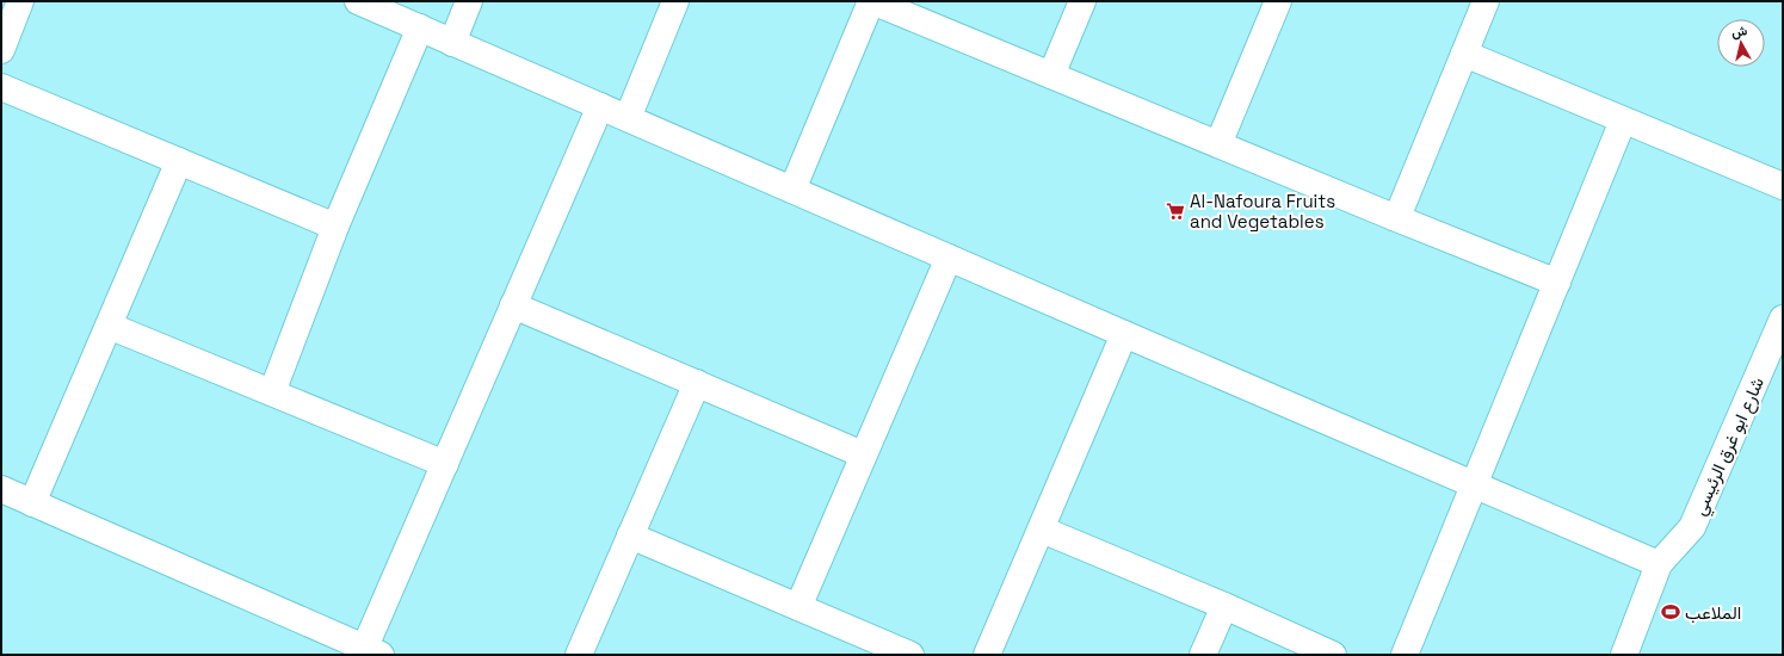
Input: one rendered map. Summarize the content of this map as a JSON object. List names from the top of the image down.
{
  "streets": {
    "street": ["شارع ابو غرق الرئيسي"]
  },
  "places": {
    "supermarket": ["Al-Nafoura Fruits and Vegetables"],
    "sports": ["الملاعب"]
  },
  "north": "top"
}
